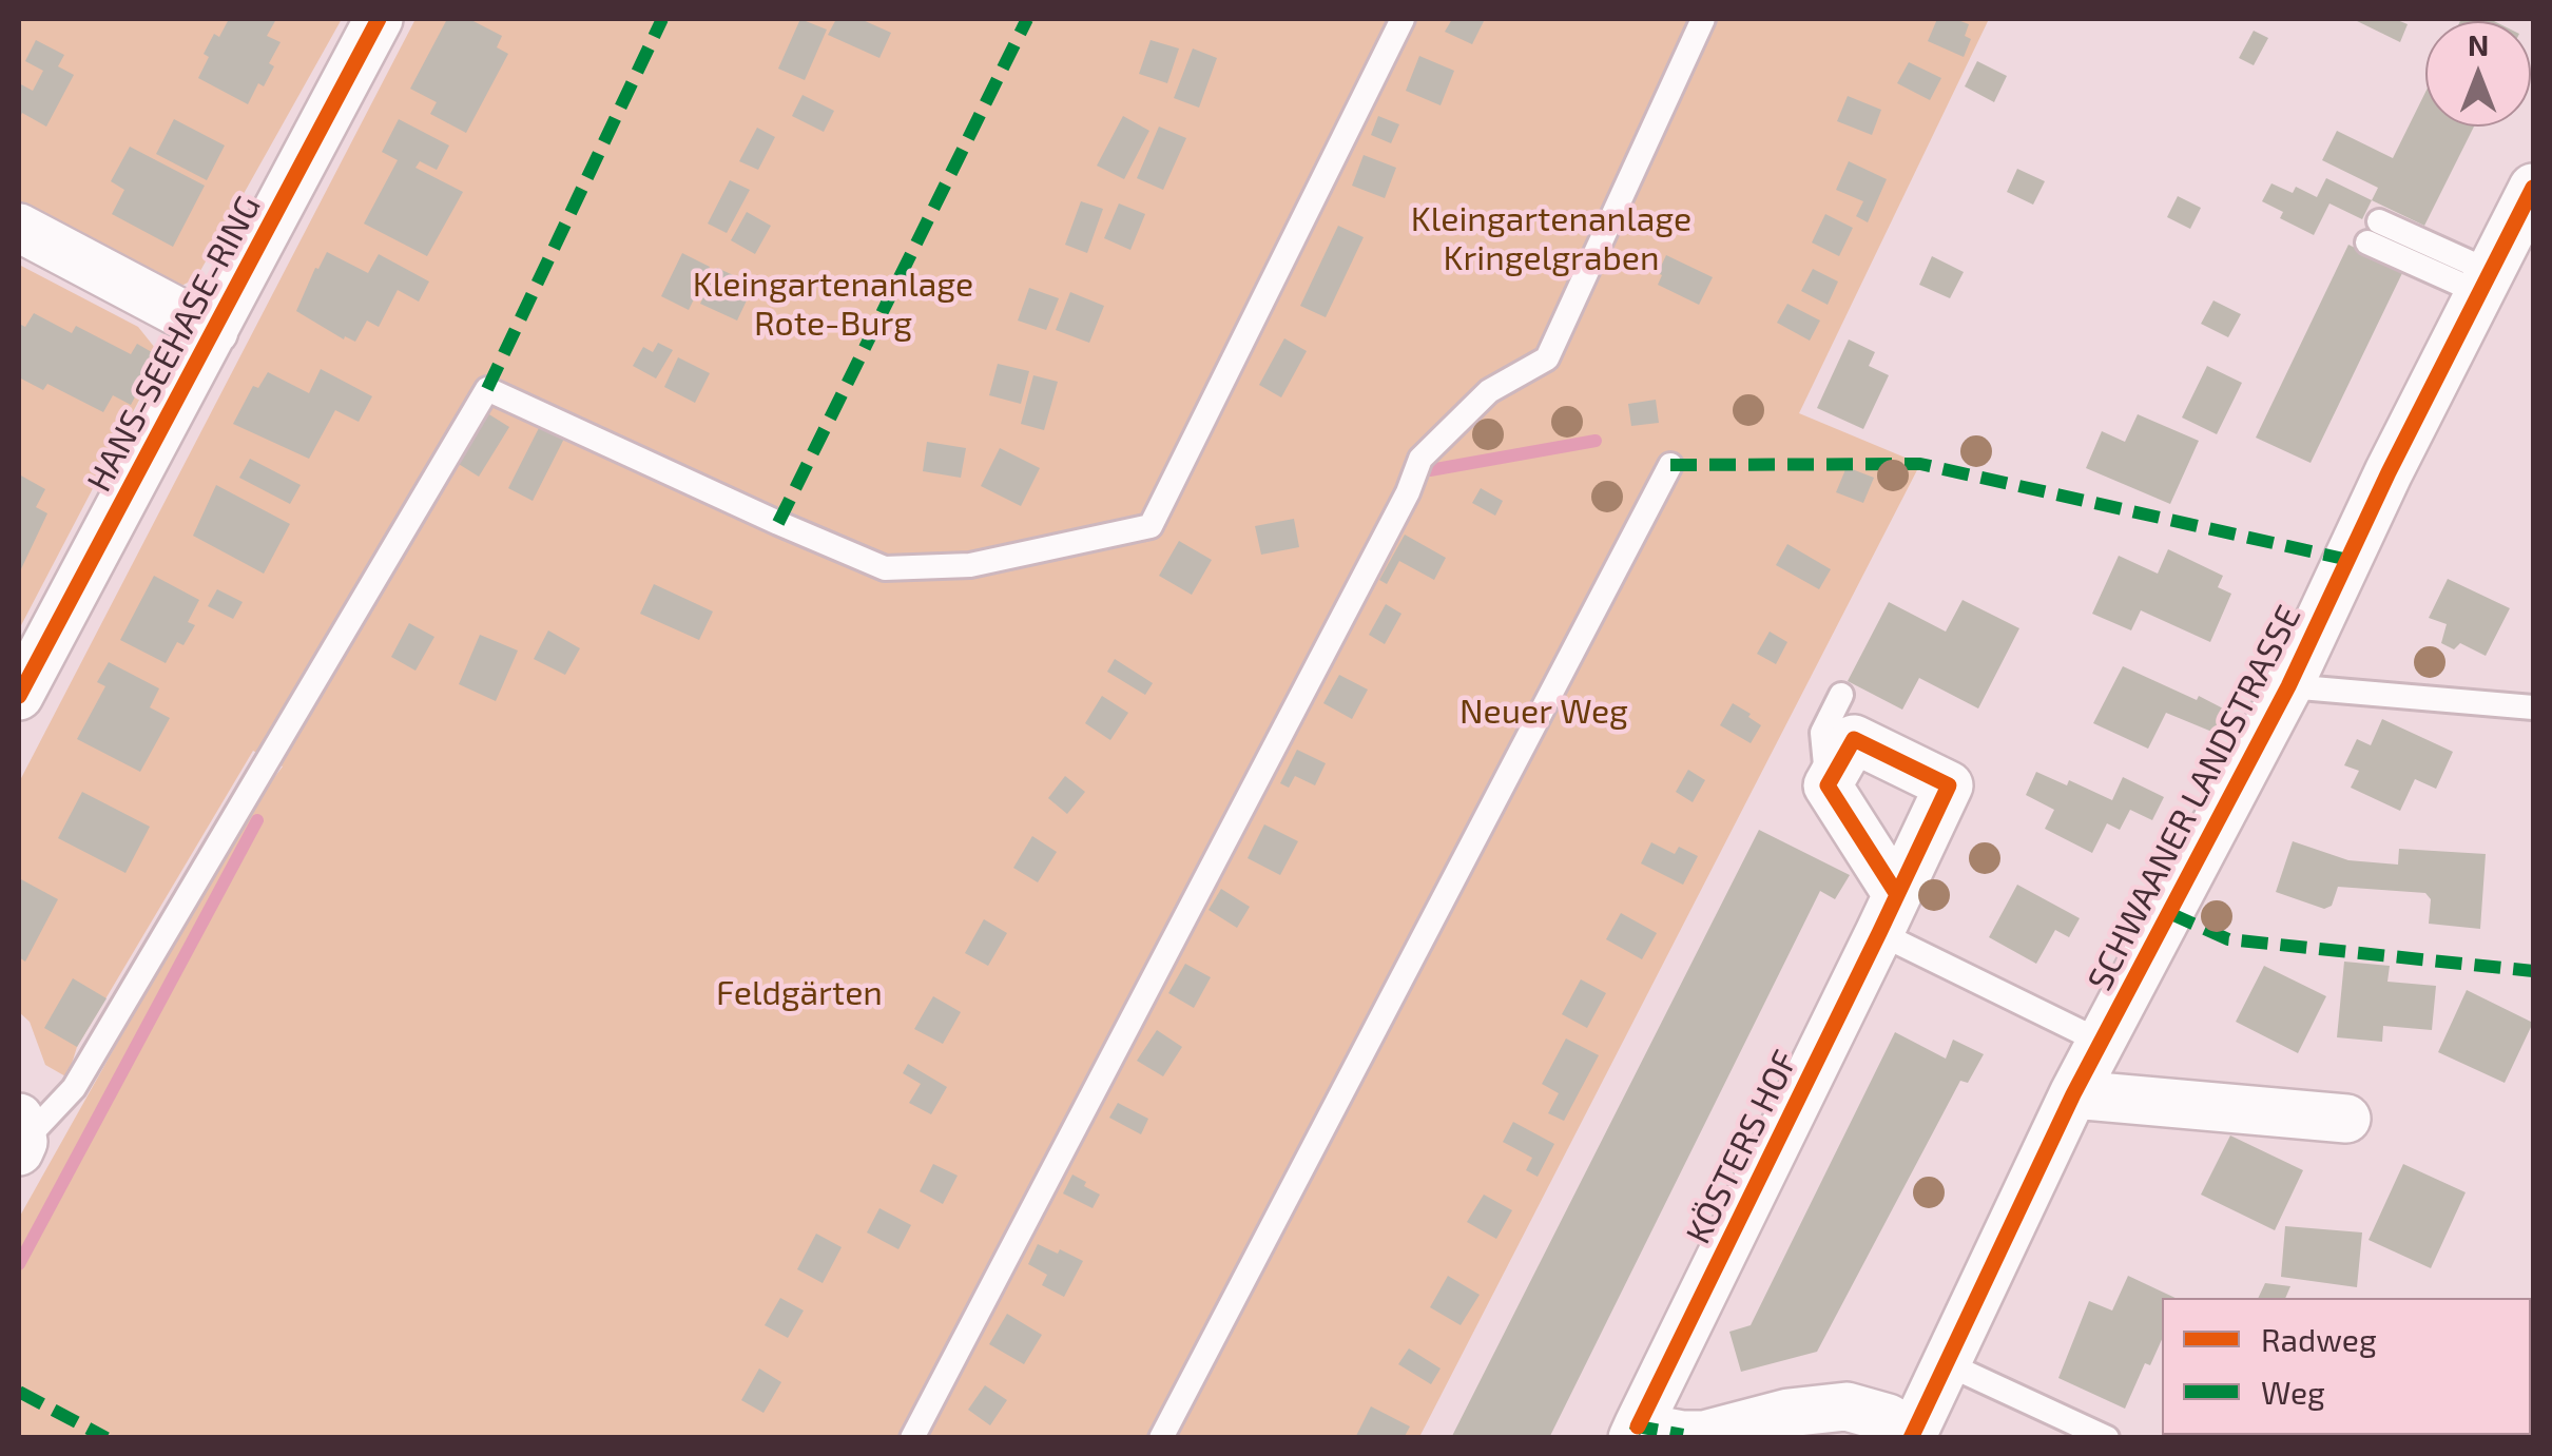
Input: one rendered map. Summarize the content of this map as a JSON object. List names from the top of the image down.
{
  "streets": {
    "street": ["HANS-SEEHASE-RING", "SCHWAANER LANDSTRASSE", "KÖSTERS HOF"]
  },
  "crossings": [
    ["SCHWAANER LANDSTRASSE", "KÖSTERS HOF"]
  ],
  "parks": [
    "Kleingartenanlage Kringelgraben",
    "Kleingartenanlage Rote-Burg",
    "Neuer Weg",
    "Feldgärten"
  ],
  "legend": ["Radweg", "Weg"],
  "north": "top"
}
